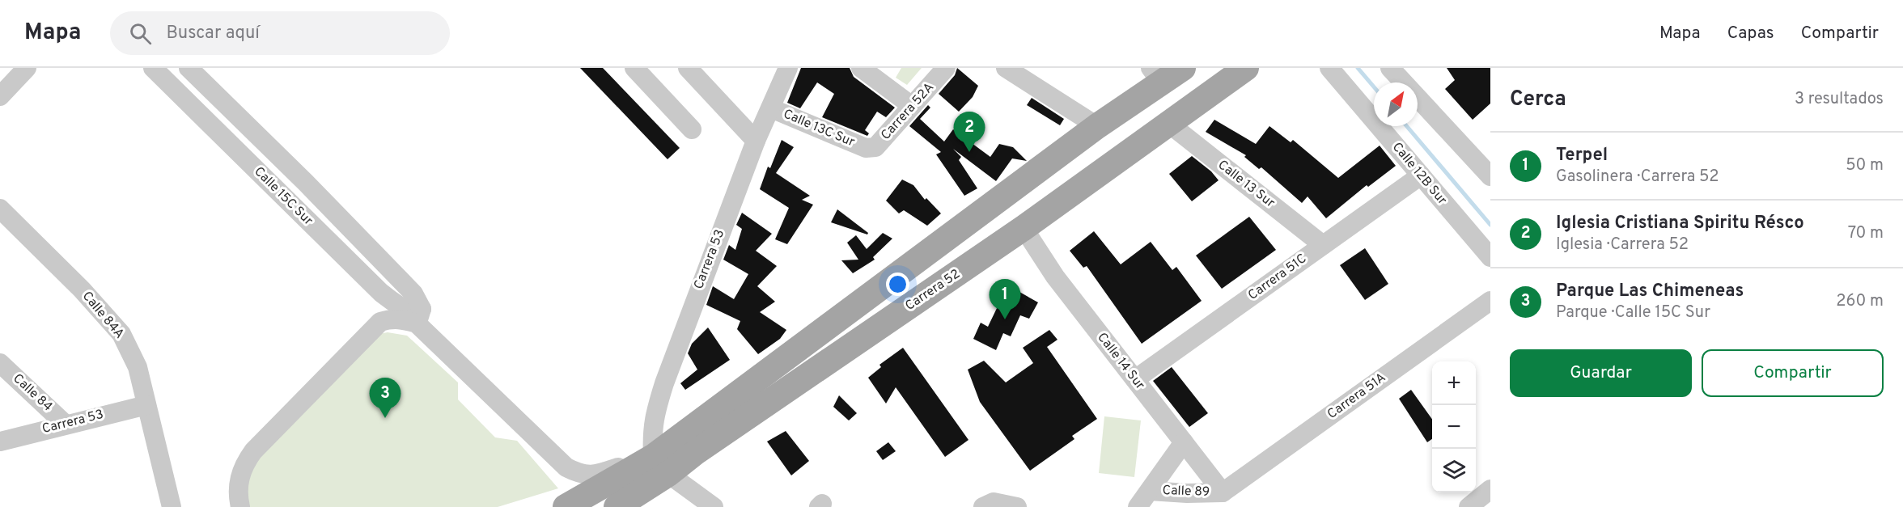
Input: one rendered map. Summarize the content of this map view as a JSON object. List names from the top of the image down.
{
  "streets": {
    "main road": ["Carrera 52"],
    "street": [
      "Carrera 52A",
      "Calle 13C Sur",
      "Calle 12B Sur",
      "Calle 13 Sur",
      "Calle 15C Sur",
      "Carrera 53",
      "Carrera 51C",
      "Calle 84A",
      "Calle 14 Sur",
      "Calle 84",
      "Carrera 51A",
      "Calle 89"
    ]
  },
  "crossings": [
    ["Carrera 52A", "Calle 13C Sur"],
    ["Calle 13C Sur", "Carrera 53"],
    ["Calle 12B Sur", "Carrera 51C"],
    ["Calle 13 Sur", "Carrera 51C"],
    ["Calle 13 Sur", "Carrera 52"],
    ["Calle 15C Sur", "Carrera 53"],
    ["Calle 15C Sur", "Carrera 52"],
    ["Carrera 53", "Carrera 52"],
    ["Carrera 53", "Calle 84A"],
    ["Carrera 53", "Calle 84"],
    ["Carrera 51C", "Calle 14 Sur"],
    ["Carrera 52", "Calle 14 Sur"],
    ["Calle 14 Sur", "Carrera 51A"],
    ["Calle 14 Sur", "Calle 89"],
    ["Carrera 51A", "Calle 89"]
  ],
  "north": "top right",
  "page": {
    "header": "Mapa",
    "search": "Buscar aquí",
    "nav": ["Mapa", "Capas", "Compartir"],
    "heading": ["Cerca", "3 resultados"],
    "pins": ["2", "1", "3"],
    "list": [
      {
        "mark": "1",
        "name": "Terpel",
        "note": "Gasolinera · Carrera 52",
        "value": "50 m"
      },
      {
        "mark": "2",
        "name": "Iglesia Cristiana Spiritu Résco",
        "note": "Iglesia · Carrera 52",
        "value": "70 m"
      },
      {
        "mark": "3",
        "name": "Parque Las Chimeneas",
        "note": "Parque · Calle 15C Sur",
        "value": "260 m"
      }
    ],
    "buttons": ["Guardar", "Compartir"],
    "map_buttons": ["+", "−"]
  }
}
